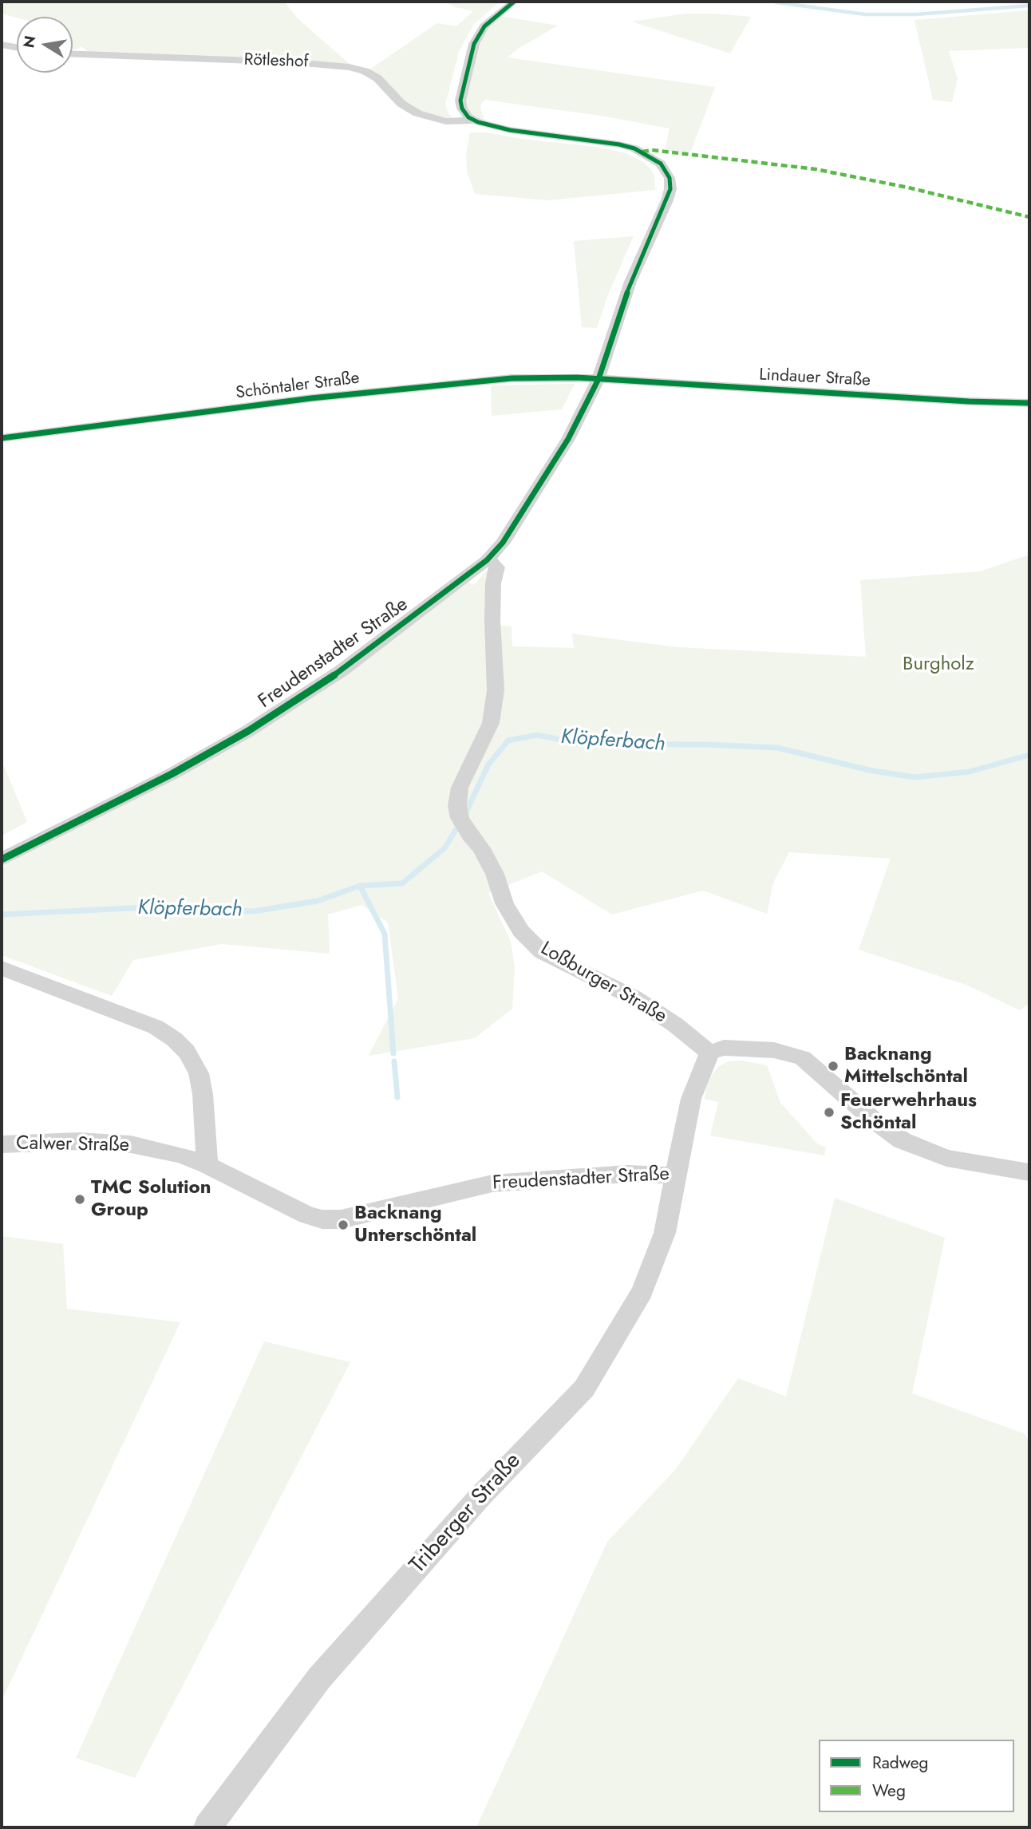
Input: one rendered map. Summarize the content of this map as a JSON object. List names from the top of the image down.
{
  "streets": {
    "street": [
      "Rötleshof",
      "Lindauer Straße",
      "Schöntaler Straße",
      "Freudenstadter Straße",
      "Loßburger Straße",
      "Calwer Straße",
      "Triberger Straße"
    ]
  },
  "crossings": [
    ["Rötleshof", "Lindauer Straße"],
    ["Rötleshof", "Schöntaler Straße"],
    ["Rötleshof", "Freudenstadter Straße"],
    ["Lindauer Straße", "Schöntaler Straße"],
    ["Lindauer Straße", "Freudenstadter Straße"],
    ["Schöntaler Straße", "Freudenstadter Straße"],
    ["Freudenstadter Straße", "Loßburger Straße"],
    ["Freudenstadter Straße", "Calwer Straße"],
    ["Freudenstadter Straße", "Triberger Straße"]
  ],
  "water": ["Klöpferbach"],
  "parks": ["Burgholz"],
  "places": [
    "Backnang Mittelschöntal",
    "Feuerwehrhaus Schöntal",
    "TMC Solution Group",
    "Backnang Unterschöntal"
  ],
  "legend": ["Radweg", "Weg"],
  "north": "left"
}
